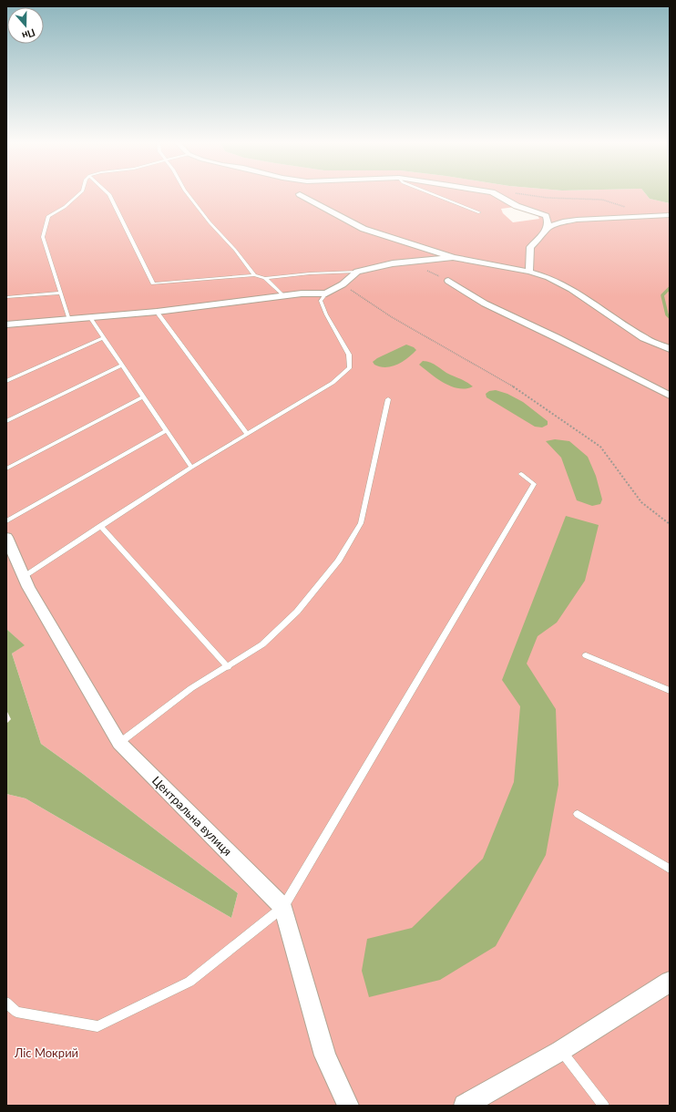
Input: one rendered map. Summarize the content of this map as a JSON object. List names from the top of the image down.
{
  "streets": {
    "street": ["Центральна вулиця"]
  },
  "parks": ["Ліс Мокрий"],
  "north": "bottom"
}
